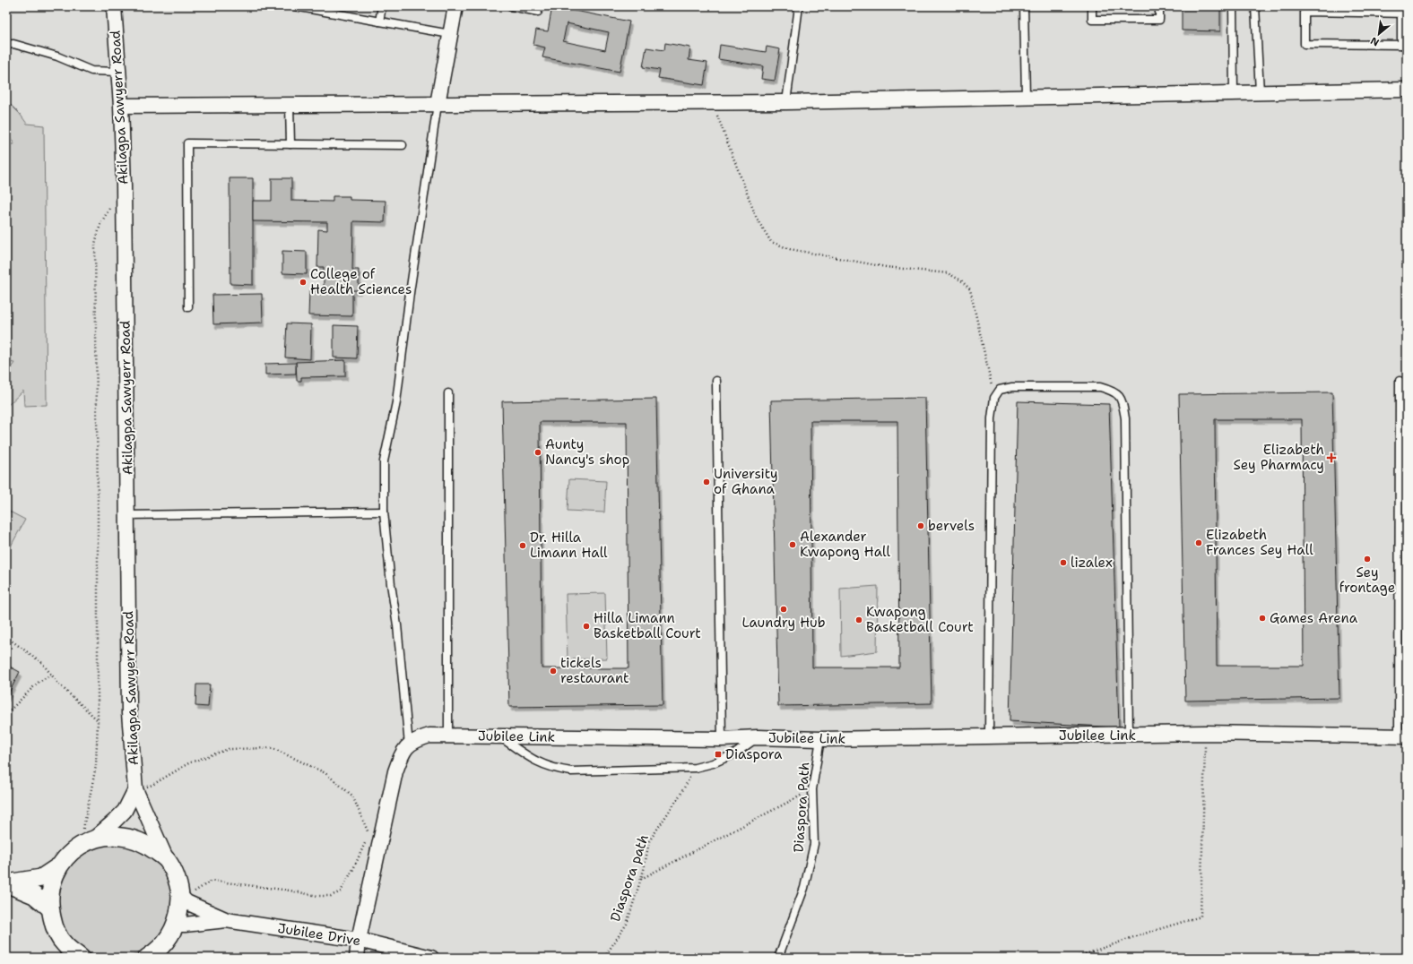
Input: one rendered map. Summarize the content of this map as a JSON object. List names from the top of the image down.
{
  "streets": {
    "street": ["Akilagpa Sawyerr Road", "Jubilee Link", "Jubilee Drive"],
    "lane": ["Diaspora Path"],
    "path": ["Diaspora path"]
  },
  "crossings": [
    ["Jubilee Link", "Diaspora Path"]
  ],
  "places": {
    "other": [
      "College of Health Sciences",
      "Aunty Nancy's shop",
      "University of Ghana",
      "bervels",
      "Elizabeth Frances Sey Hall",
      "Alexander Kwapong Hall",
      "Dr. Hilla Limann Hall",
      "Sey frontage",
      "lizalex",
      "Laundry Hub",
      "Games Arena",
      "Kwapong Basketball Court",
      "Hilla Limann Basketball Court",
      "tickels restaurant"
    ],
    "health": ["Elizabeth Sey Pharmacy"],
    "transit": ["Diaspora"]
  },
  "north": "bottom left"
}
